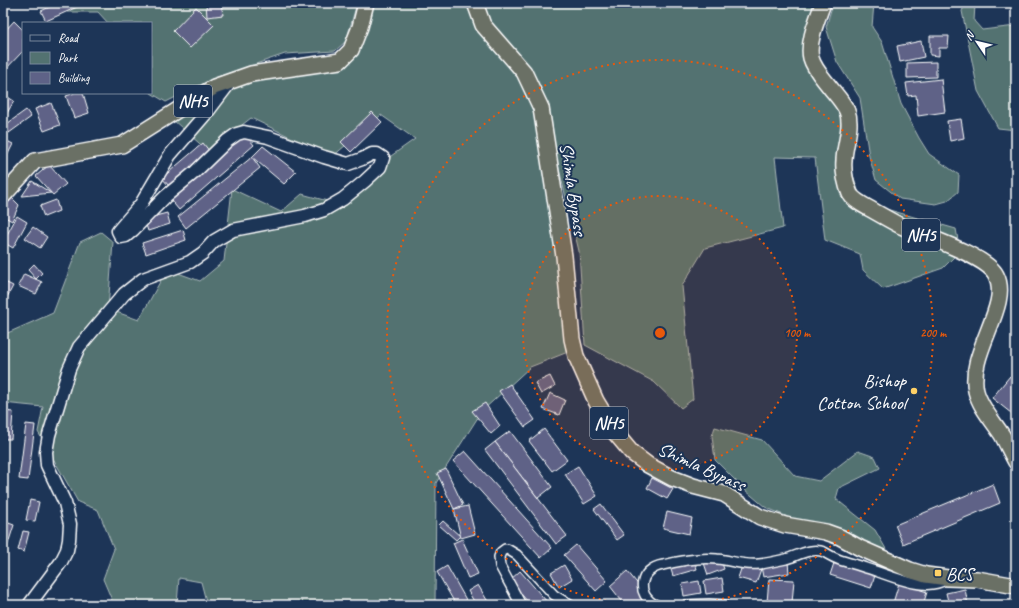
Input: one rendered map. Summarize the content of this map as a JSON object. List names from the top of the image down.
{
  "streets": {
    "highway": ["NH5", "Shimla Bypass"]
  },
  "places": {
    "other": ["Bishop Cotton School"],
    "transit": ["BCS"]
  },
  "legend": ["Road", "Park", "Building"],
  "north": "top left",
  "rings": ["100 m", "200 m"]
}
